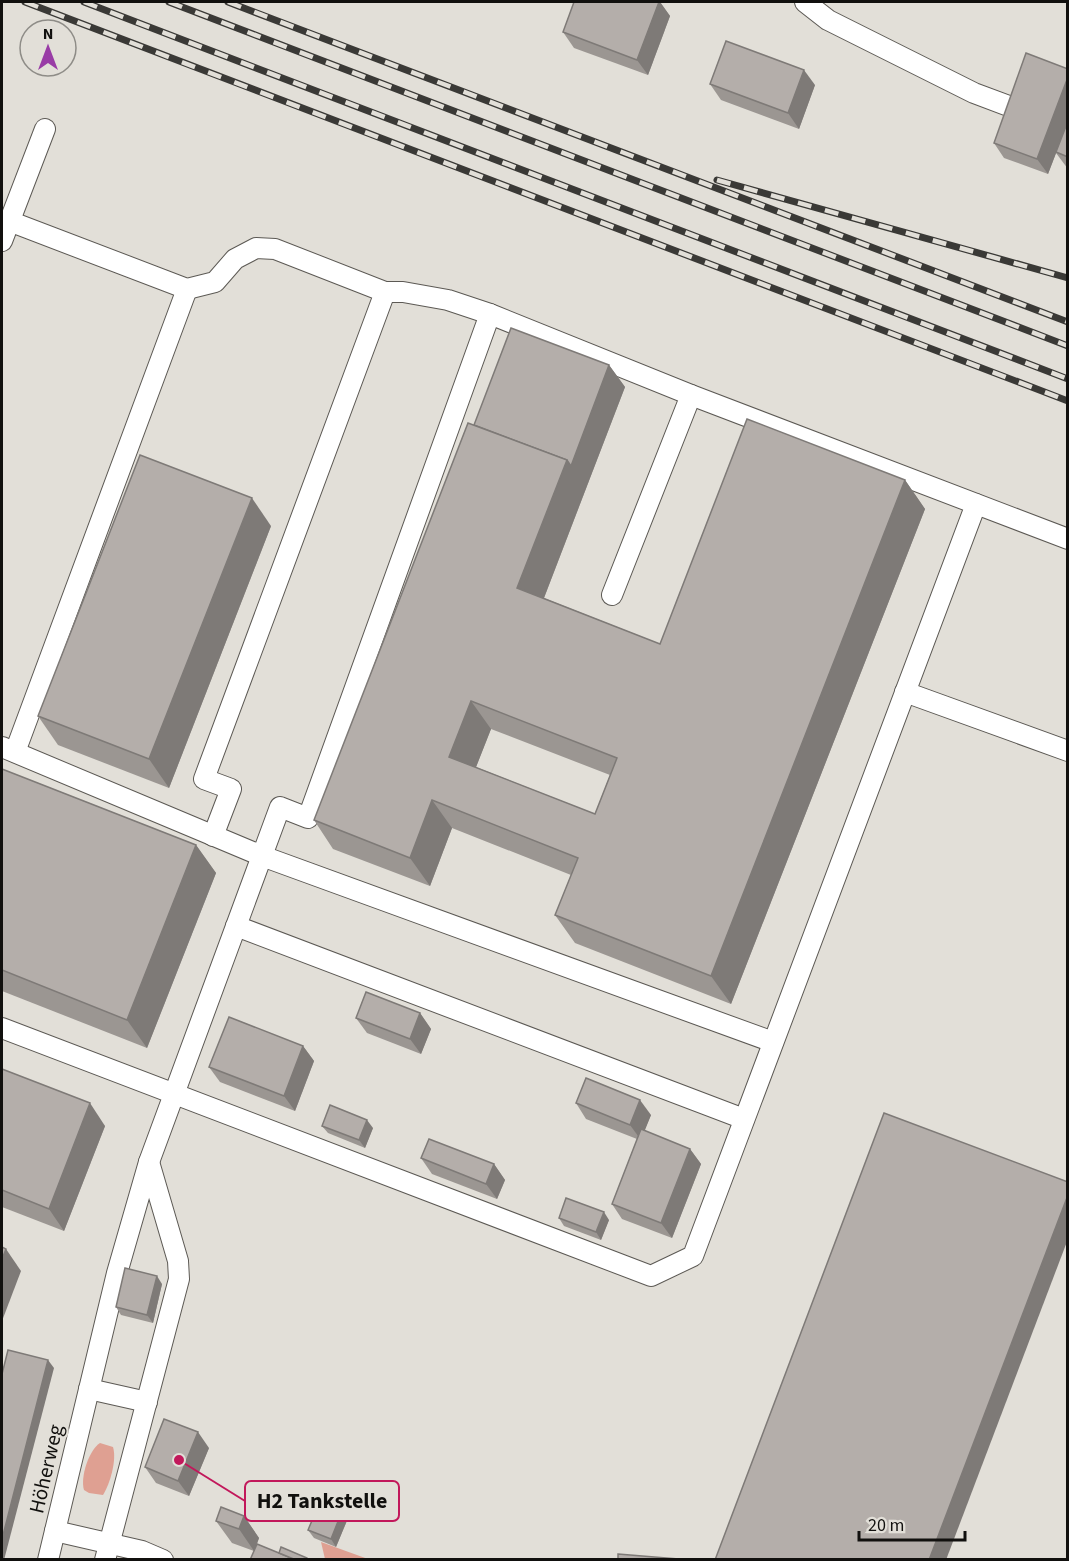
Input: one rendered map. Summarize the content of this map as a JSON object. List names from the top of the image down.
{
  "streets": {
    "lane": ["Höherweg"]
  },
  "places": ["H2 Tankstelle"],
  "scale_bar": "20 m",
  "north": "top"
}
